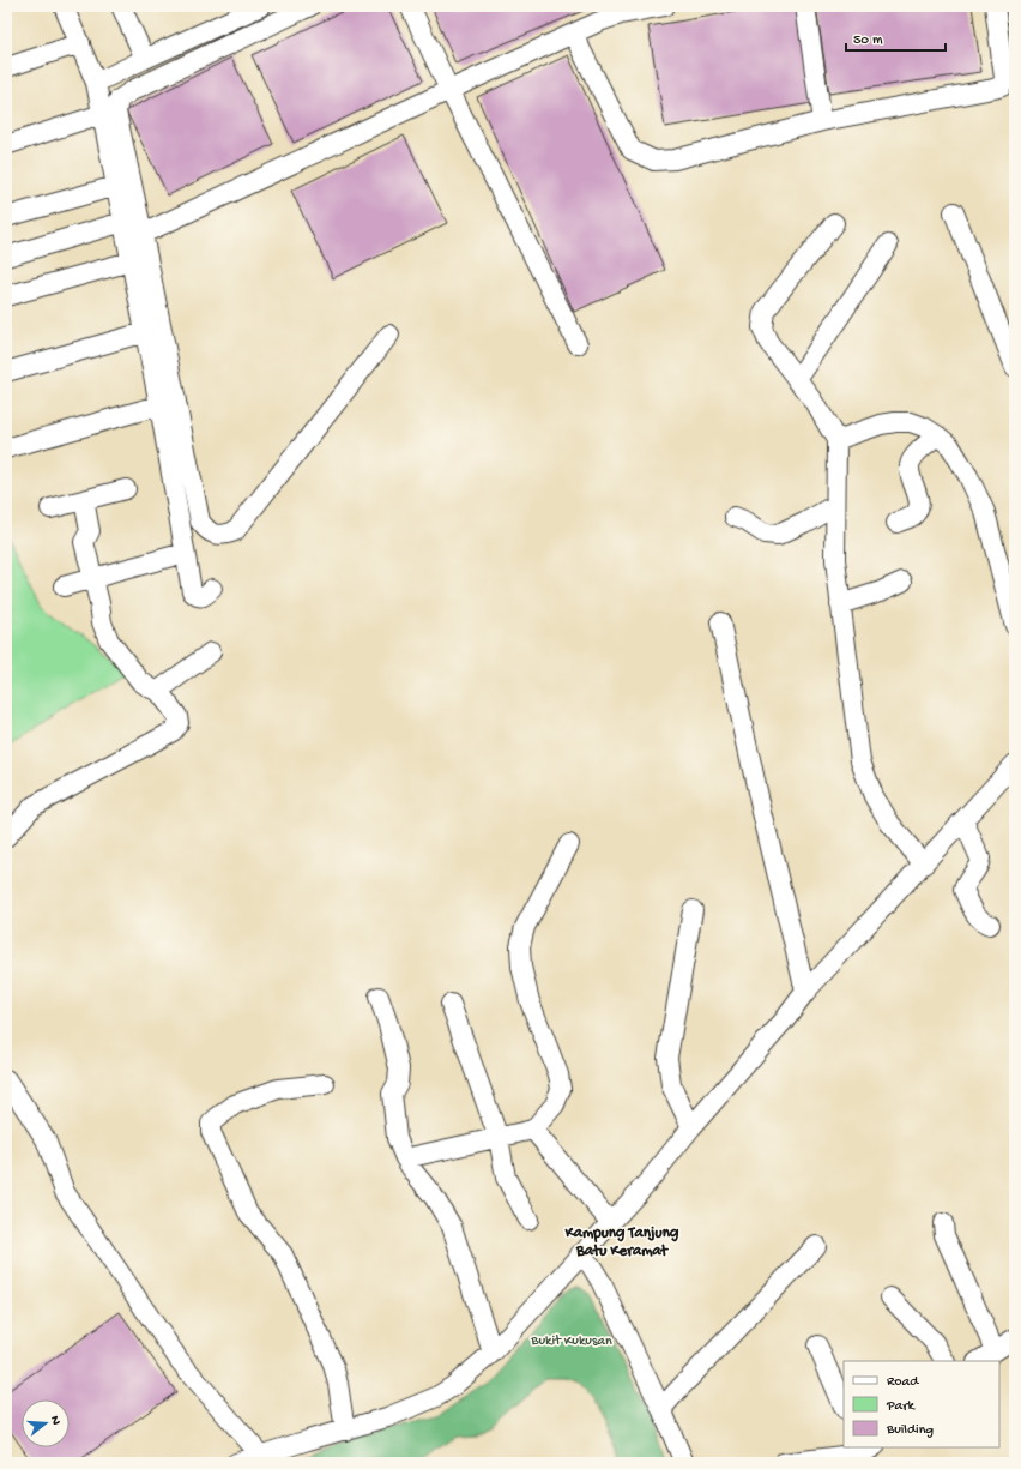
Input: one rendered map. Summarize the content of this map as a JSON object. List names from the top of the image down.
{
  "districts": ["Kampung Tanjung Batu Keramat"],
  "parks": ["Bukit Kukusan"],
  "legend": ["Road", "Park", "Building"],
  "scale_bar": "50 m",
  "north": "right"
}
